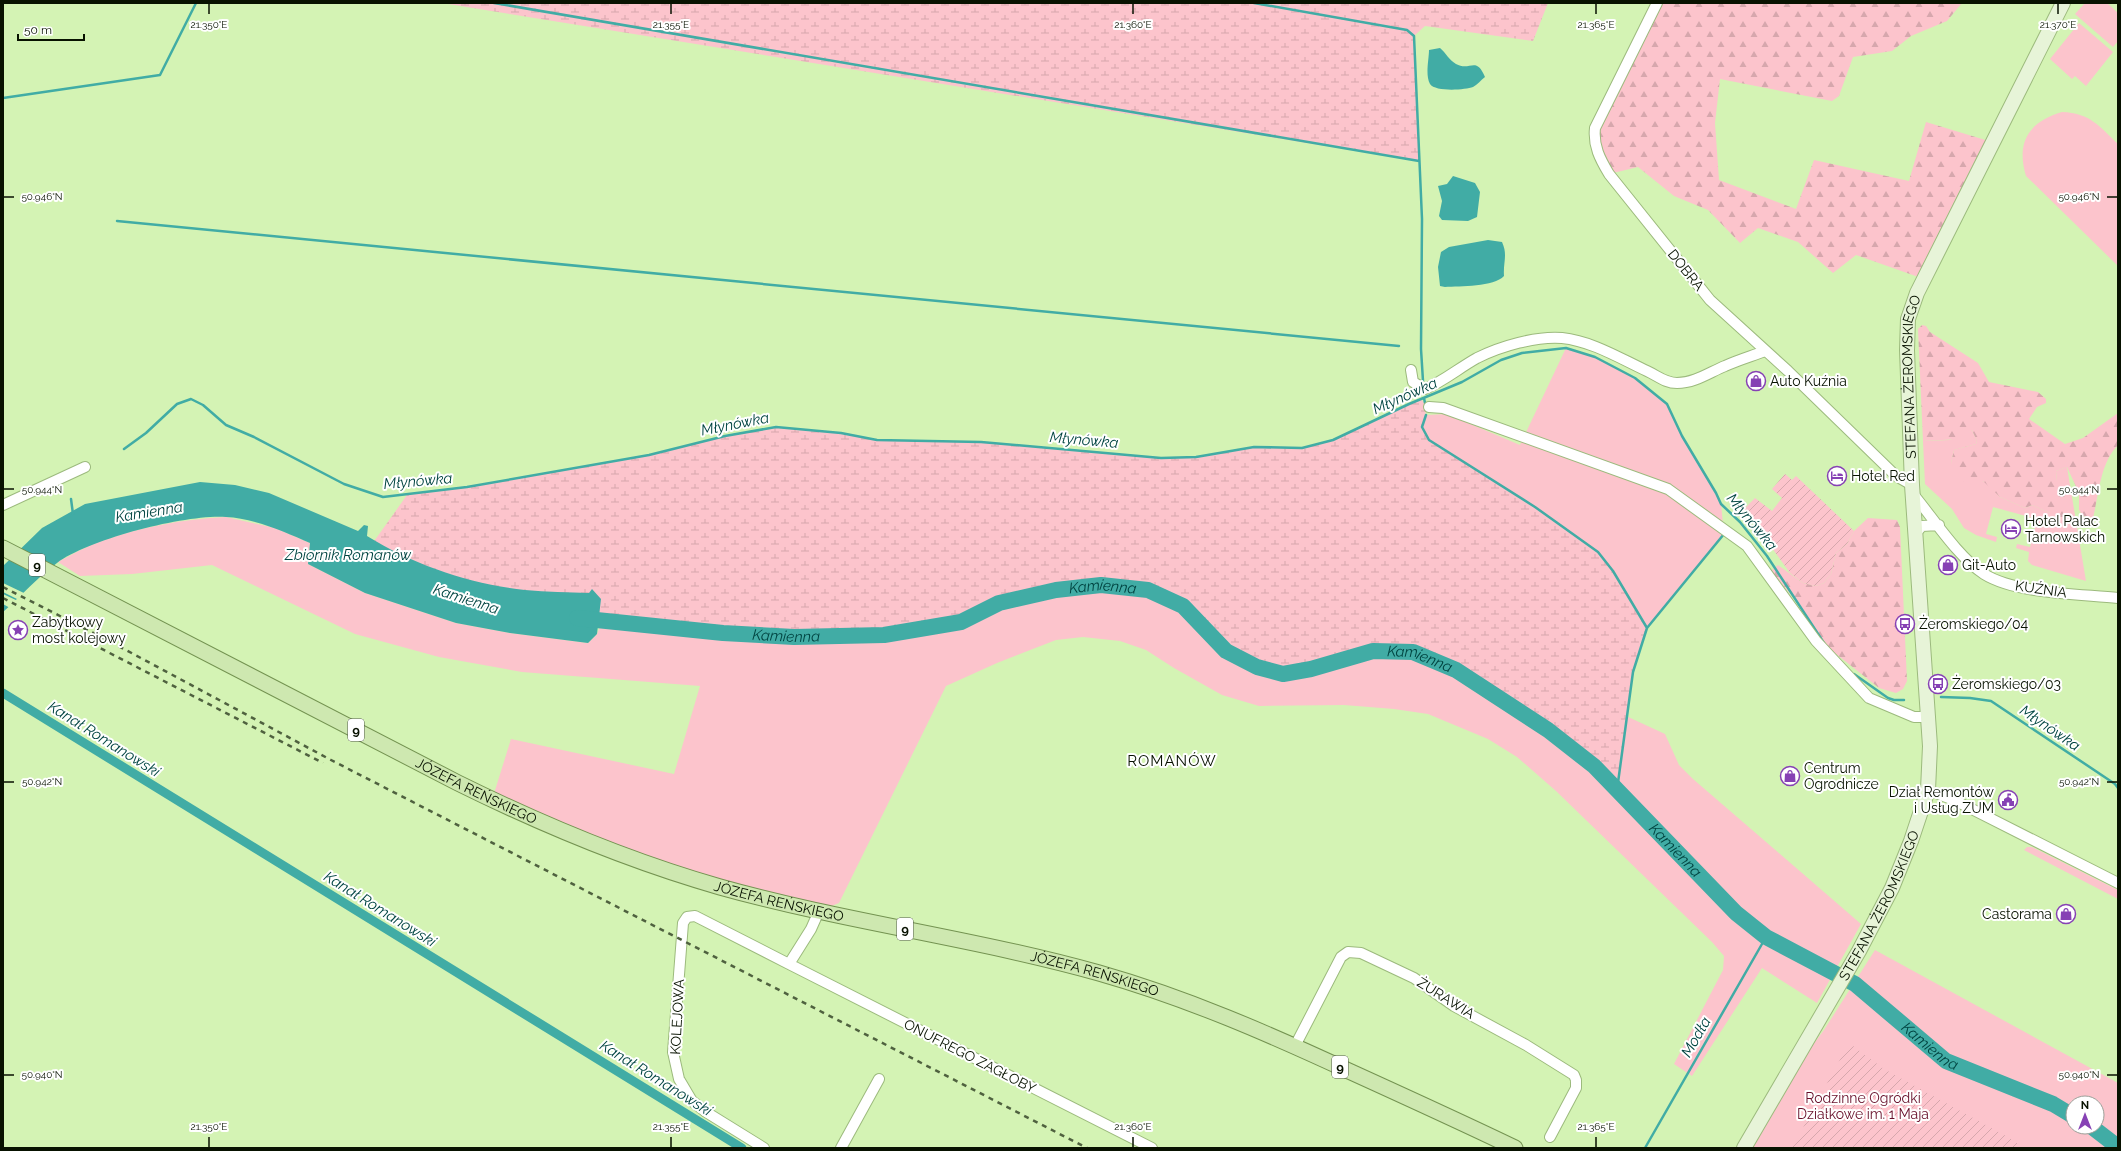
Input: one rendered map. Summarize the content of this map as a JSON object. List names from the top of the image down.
{
  "streets": {
    "main road": ["9", "JÓZEFA REŃSKIEGO"],
    "street": [
      "DOBRA",
      "STEFANA ŻEROMSKIEGO",
      "KUŹNIA",
      "ŻURAWIA",
      "KOLEJOWA",
      "ONUFREGO ZAGŁOBY"
    ]
  },
  "crossings": [
    ["DOBRA", "STEFANA ŻEROMSKIEGO"],
    ["DOBRA", "KUŹNIA"],
    ["STEFANA ŻEROMSKIEGO", "KUŹNIA"],
    ["JÓZEFA REŃSKIEGO", "ŻURAWIA"],
    ["KOLEJOWA", "ONUFREGO ZAGŁOBY"]
  ],
  "districts": ["ROMANÓW"],
  "water": [
    "Młynówka",
    "Kamienna",
    "Zbiornik Romanów",
    "Kanał Romanowski",
    "Modła"
  ],
  "parks": ["Rodzinne Ogródki Działkowe im. 1 Maja"],
  "places": {
    "shop": [
      "Auto Kuźnia",
      "Git-Auto",
      "Centrum Ogrodnicze",
      "Castorama"
    ],
    "hotel": ["Hotel Red", "Hotel Palac Tarnowskich"],
    "bus stop": ["Żeromskiego/04", "Żeromskiego/03"],
    "place": ["Zabytkowy most kolejowy"],
    "public building": ["Dział Remontów i Usług ZUM"]
  },
  "scale_bar": "50 m",
  "north": "top",
  "coordinates": [
    "21.350°E",
    "21.355°E",
    "21.360°E",
    "21.365°E",
    "21.370°E",
    "50.946°N",
    "50.944°N",
    "50.942°N",
    "50.940°N"
  ]
}
